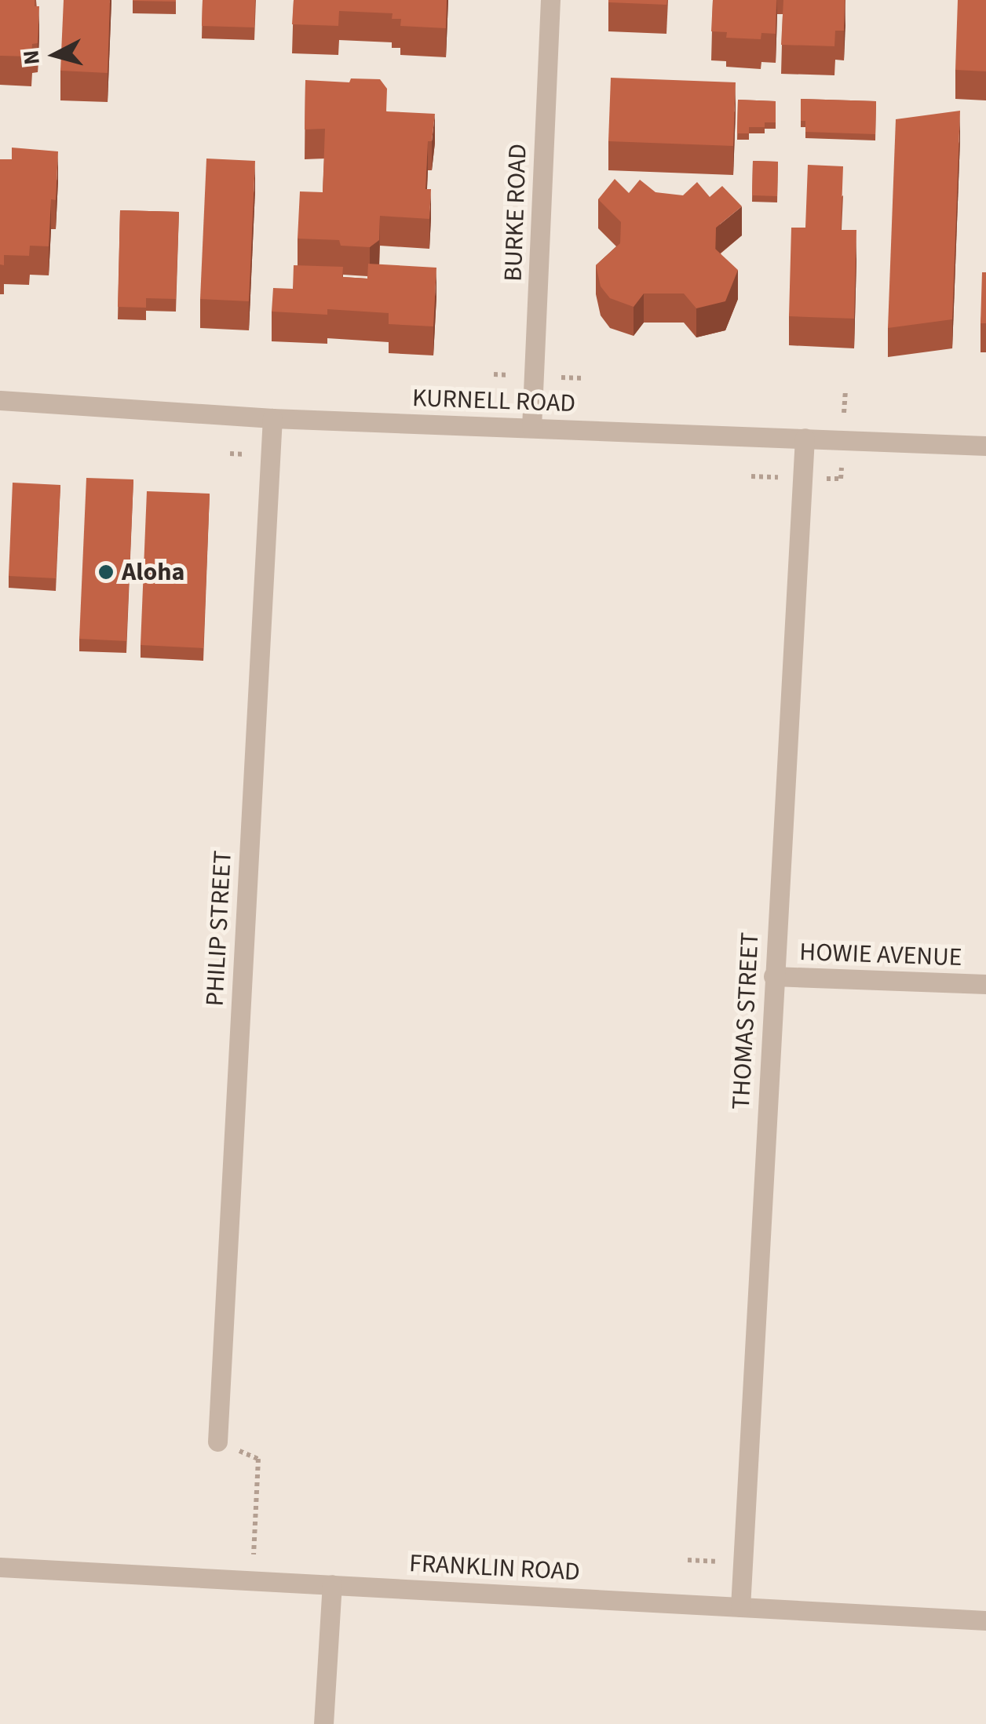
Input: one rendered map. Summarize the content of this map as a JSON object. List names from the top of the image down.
{
  "streets": {
    "street": [
      "BURKE ROAD",
      "KURNELL ROAD",
      "PHILIP STREET",
      "HOWIE AVENUE",
      "THOMAS STREET",
      "FRANKLIN ROAD"
    ]
  },
  "crossings": [
    ["BURKE ROAD", "KURNELL ROAD"],
    ["KURNELL ROAD", "PHILIP STREET"],
    ["KURNELL ROAD", "THOMAS STREET"],
    ["HOWIE AVENUE", "THOMAS STREET"],
    ["THOMAS STREET", "FRANKLIN ROAD"]
  ],
  "places": ["Aloha"],
  "north": "left"
}
